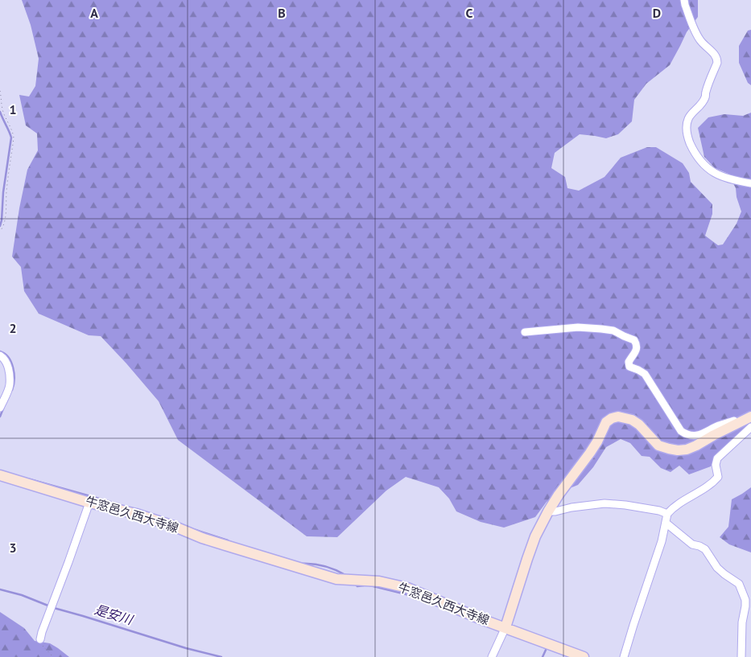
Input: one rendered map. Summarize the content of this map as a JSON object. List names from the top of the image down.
{
  "streets": {
    "main road": ["牛窓邑久西大寺線"]
  },
  "water": ["是安川"],
  "grid": {
    "columns": [
      "A",
      "B",
      "C",
      "D"
    ],
    "rows": ["1", "2", "3"]
  }
}
